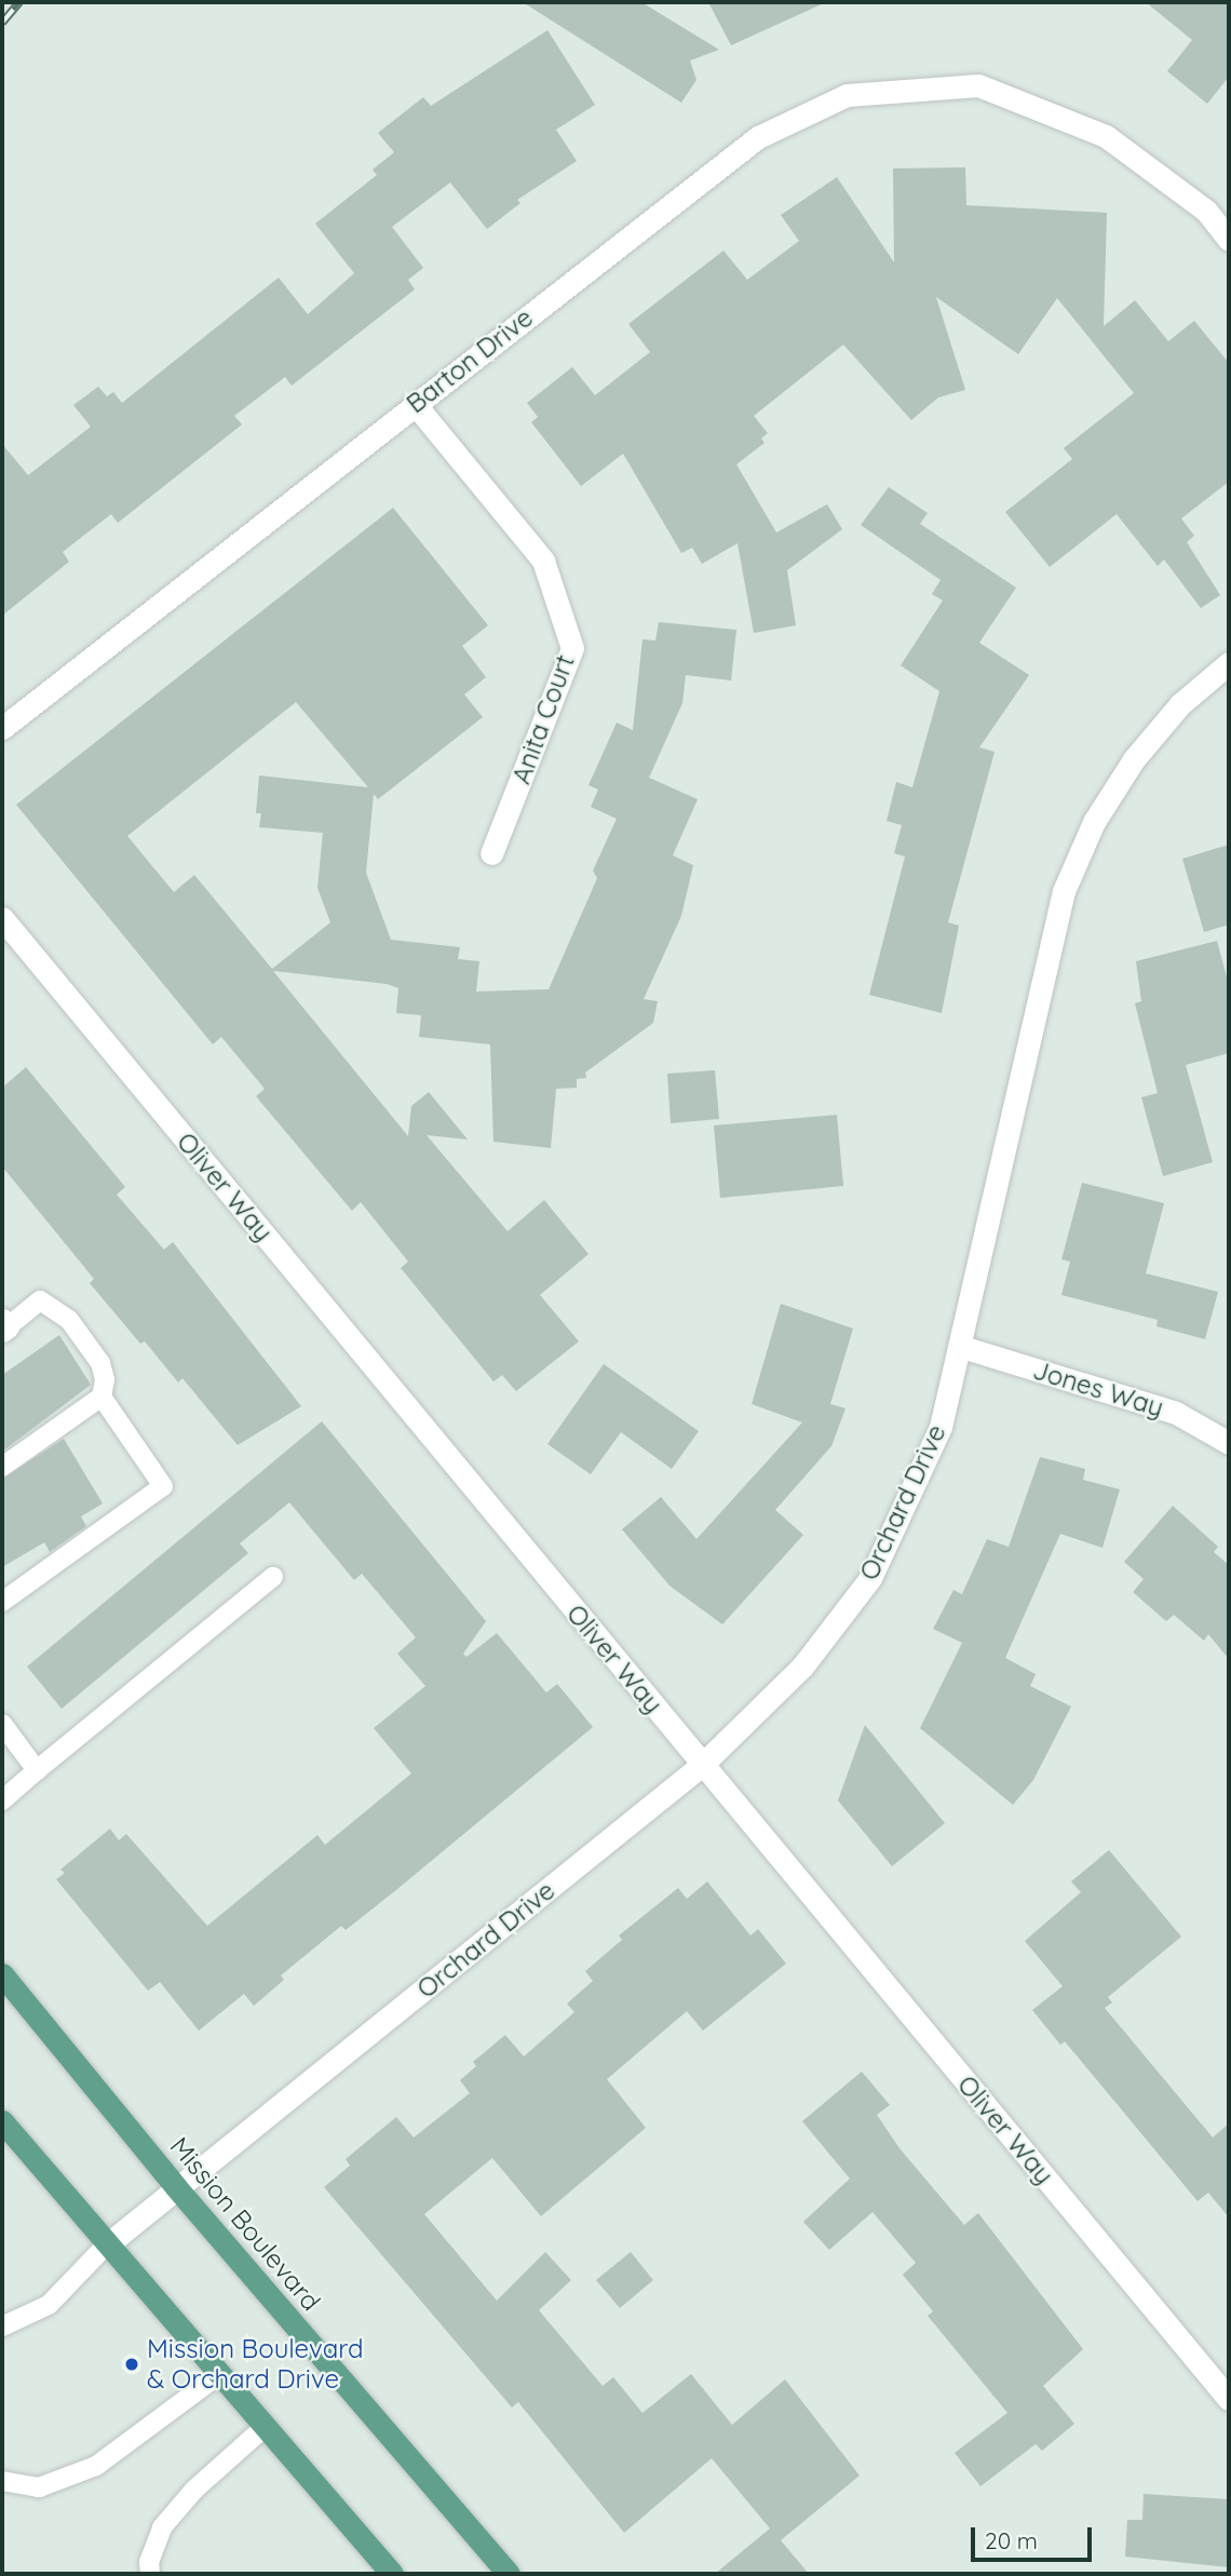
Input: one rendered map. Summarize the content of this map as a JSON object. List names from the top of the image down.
{
  "streets": {
    "main road": ["Mission Boulevard"],
    "street": [
      "Barton Drive",
      "Anita Court",
      "Oliver Way",
      "Jones Way",
      "Orchard Drive"
    ]
  },
  "crossings": [
    ["Barton Drive", "Anita Court"],
    ["Oliver Way", "Orchard Drive"],
    ["Jones Way", "Orchard Drive"],
    ["Orchard Drive", "Mission Boulevard"]
  ],
  "places": ["Mission Boulevard & Orchard Drive"],
  "scale_bar": "20 m"
}
